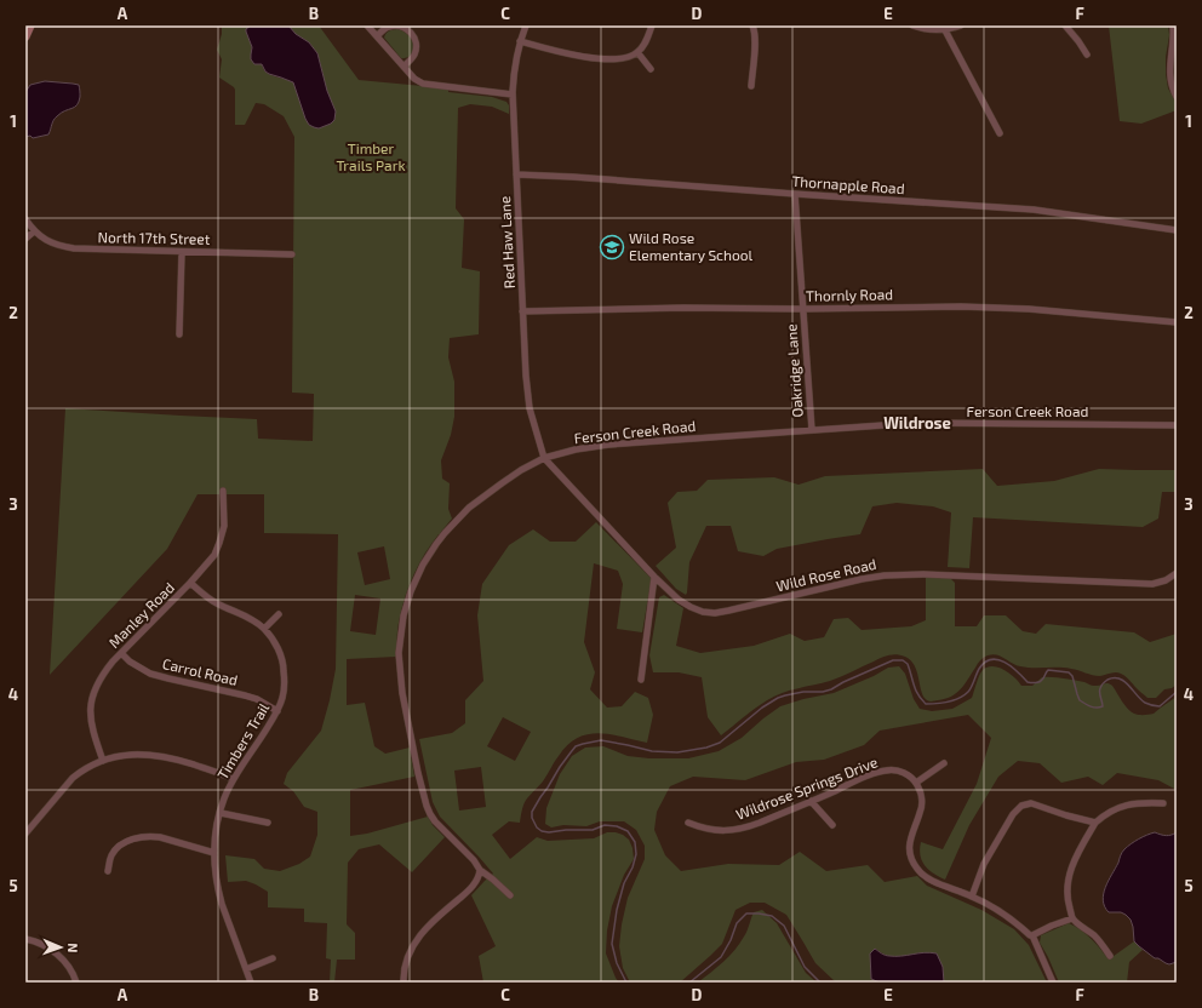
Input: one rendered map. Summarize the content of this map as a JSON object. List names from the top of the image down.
{
  "streets": {
    "street": [
      "Thornapple Road",
      "North 17th Street",
      "Red Haw Lane",
      "Thornly Road",
      "Oakridge Lane",
      "Ferson Creek Road",
      "Wild Rose Road",
      "Manley Road",
      "Carrol Road",
      "Timbers Trail",
      "Wildrose Springs Drive"
    ]
  },
  "crossings": [
    ["Thornapple Road", "Red Haw Lane"],
    ["Thornapple Road", "Oakridge Lane"],
    ["Red Haw Lane", "Thornly Road"],
    ["Red Haw Lane", "Ferson Creek Road"],
    ["Red Haw Lane", "Wild Rose Road"],
    ["Thornly Road", "Oakridge Lane"],
    ["Oakridge Lane", "Ferson Creek Road"],
    ["Ferson Creek Road", "Wild Rose Road"],
    ["Manley Road", "Carrol Road"],
    ["Manley Road", "Timbers Trail"],
    ["Carrol Road", "Timbers Trail"]
  ],
  "districts": ["Wildrose"],
  "parks": ["Timber Trails Park"],
  "places": {
    "school or university": ["Wild Rose Elementary School"]
  },
  "north": "right",
  "grid": {
    "columns": [
      "A",
      "B",
      "C",
      "D",
      "E",
      "F"
    ],
    "rows": [
      "1",
      "2",
      "3",
      "4",
      "5"
    ]
  }
}
